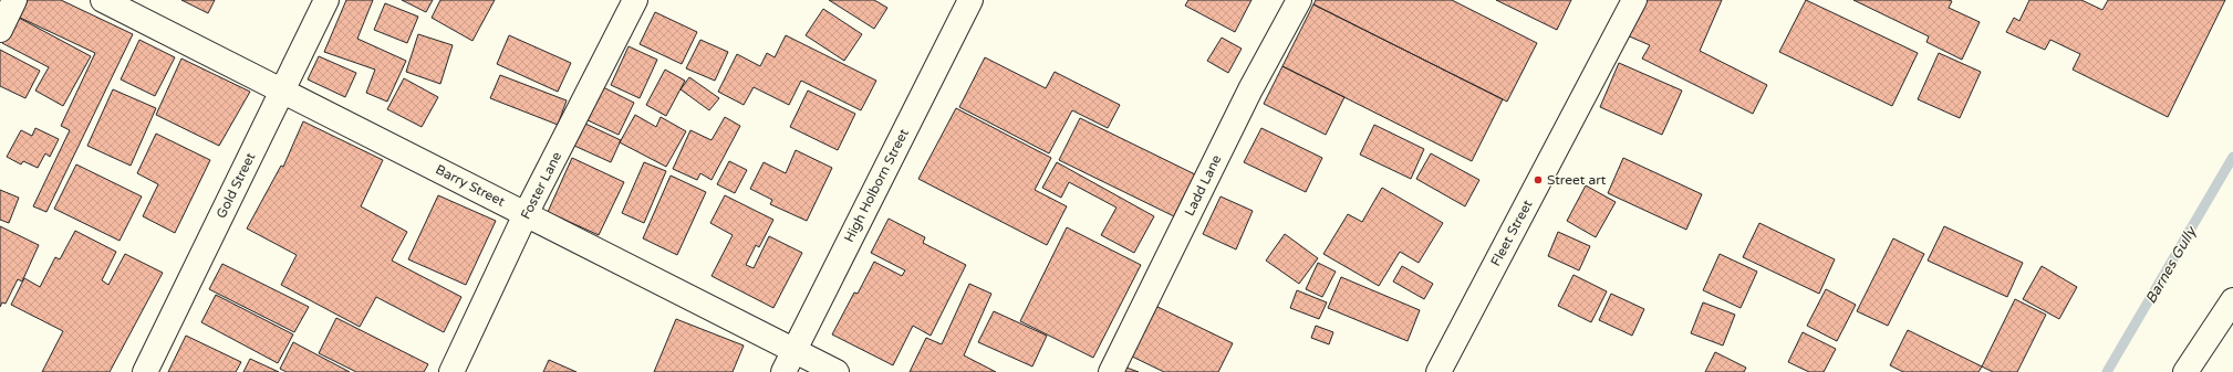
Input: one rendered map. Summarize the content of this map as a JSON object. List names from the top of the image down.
{
  "streets": {
    "street": [
      "Gold Street",
      "Barry Street",
      "Foster Lane",
      "High Holborn Street",
      "Ladd Lane",
      "Fleet Street"
    ]
  },
  "crossings": [
    ["Gold Street", "Barry Street"],
    ["Barry Street", "Foster Lane"],
    ["Barry Street", "High Holborn Street"]
  ],
  "water": ["Barnes Gully"],
  "places": ["Street art"]
}
